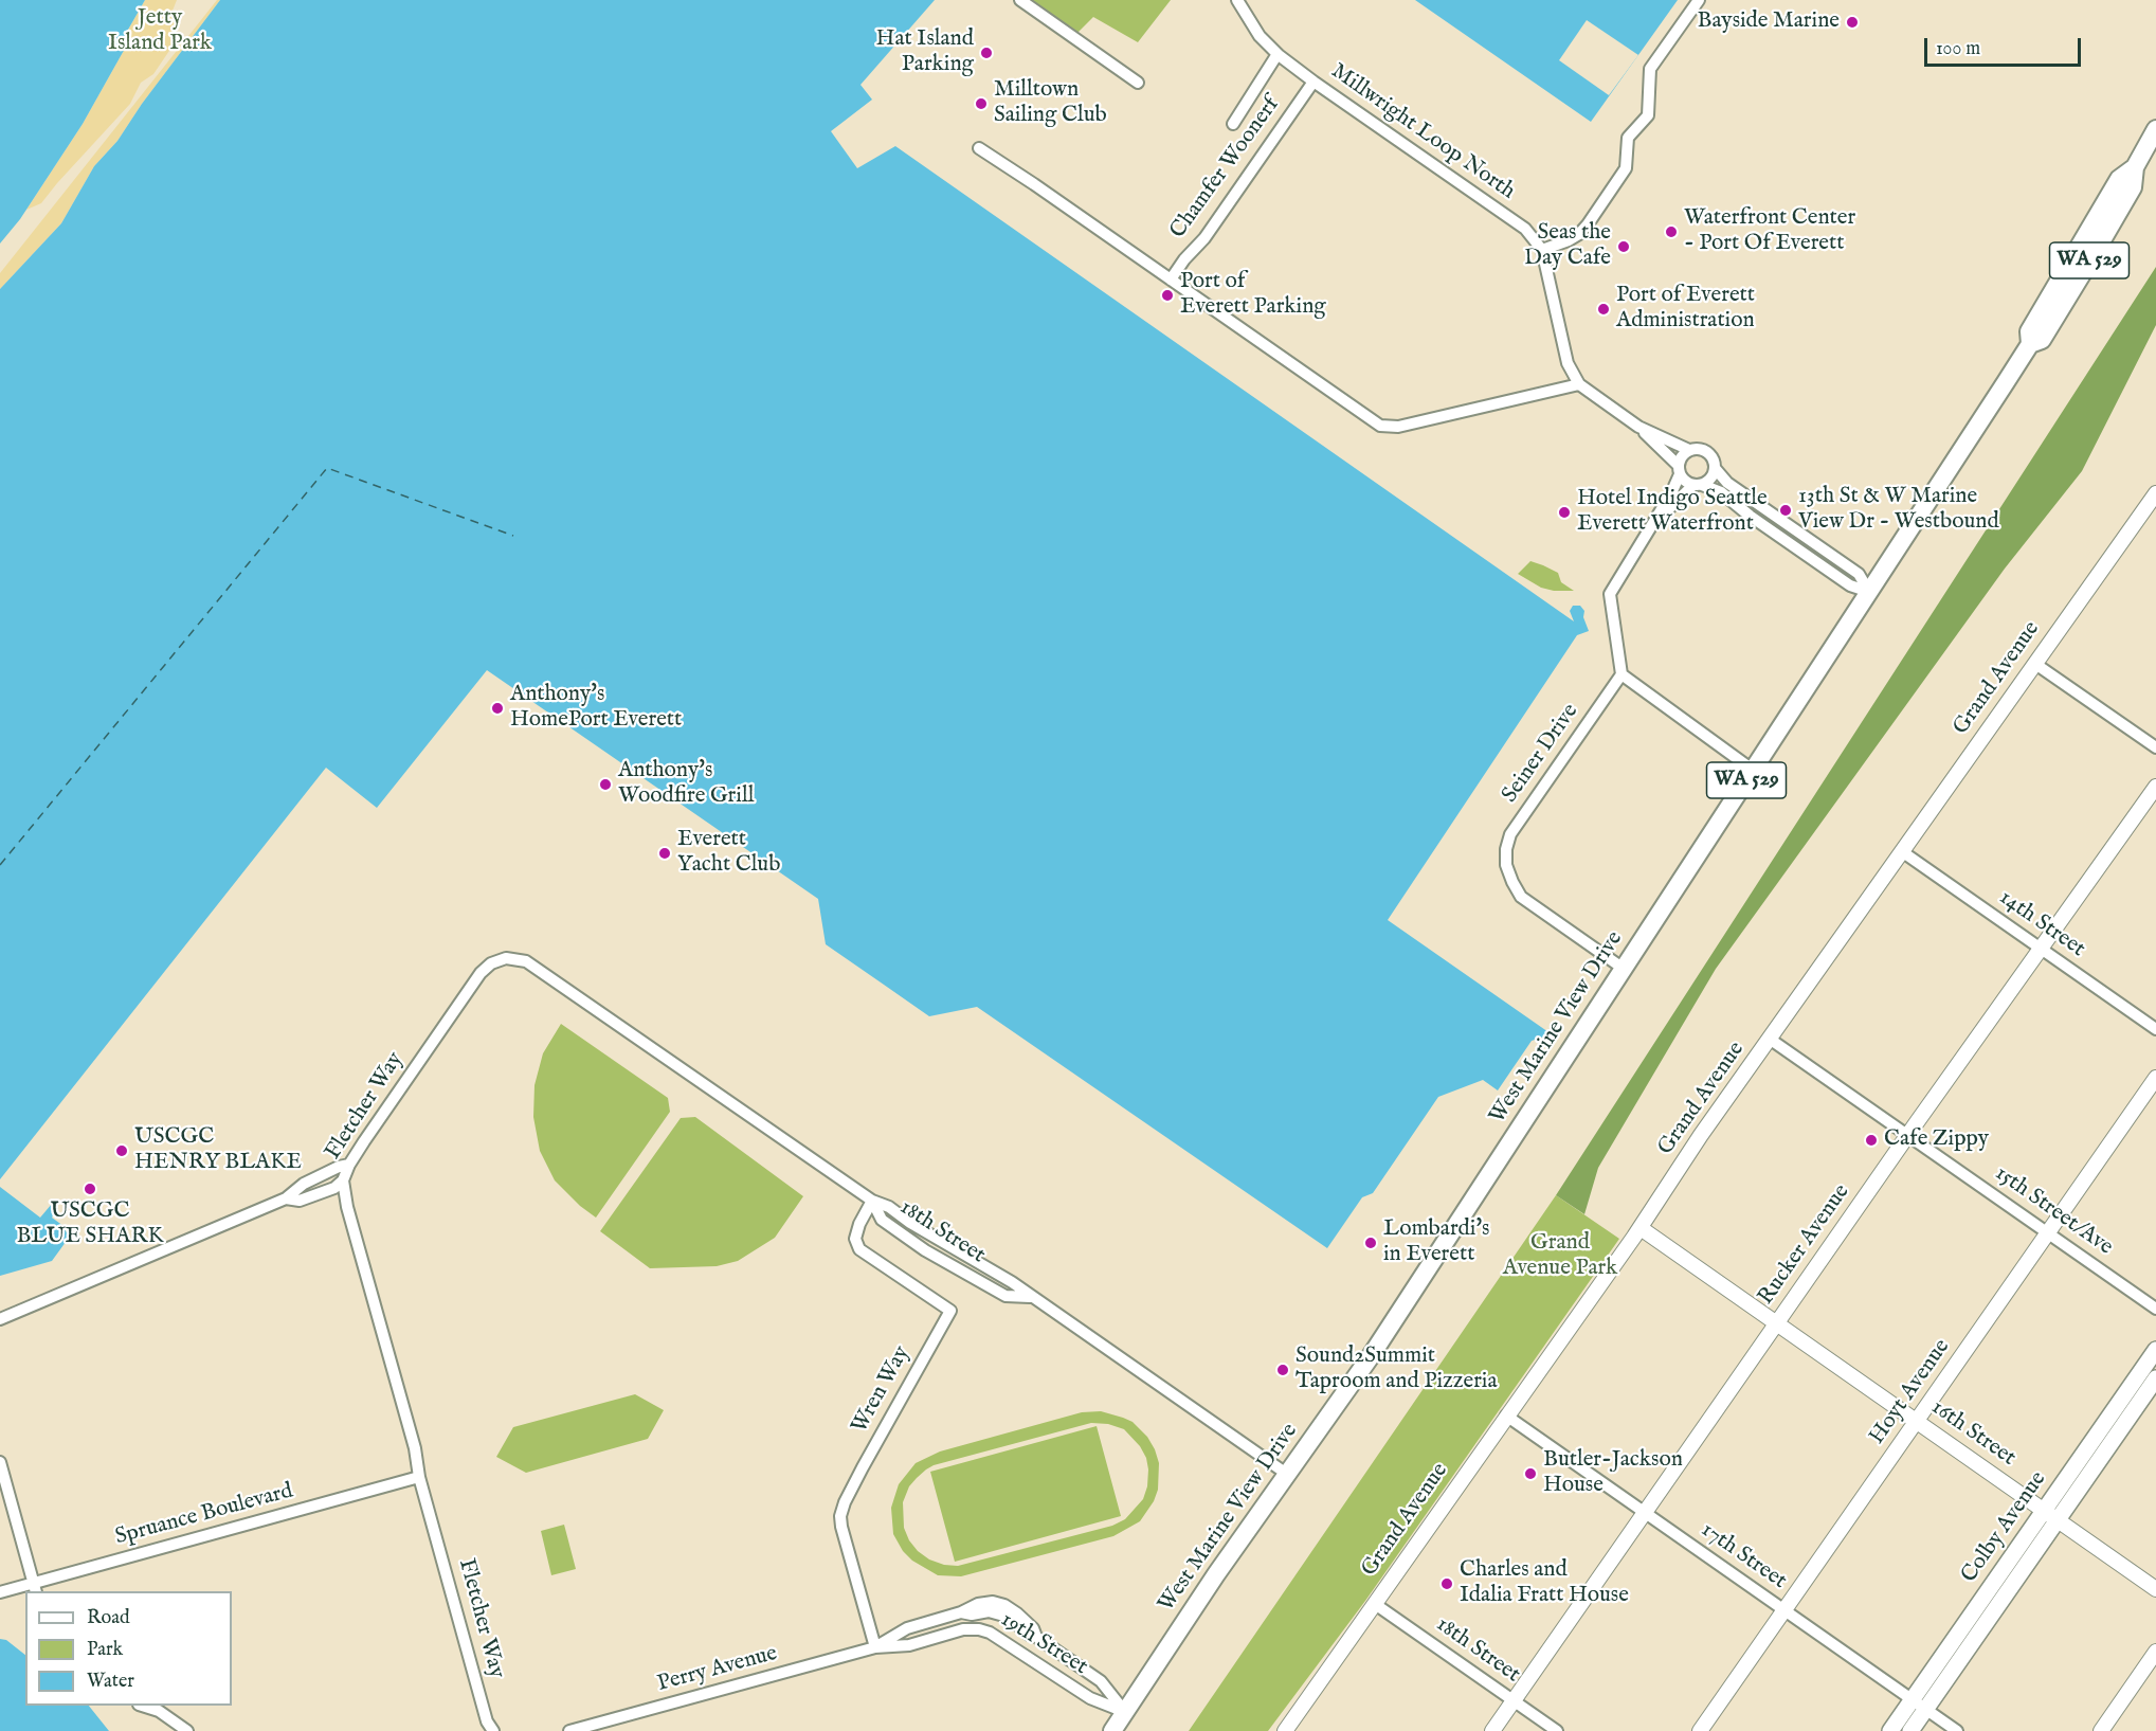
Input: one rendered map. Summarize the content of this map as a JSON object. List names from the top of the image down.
{
  "streets": {
    "main road": ["WA 529", "West Marine View Drive", "Colby Avenue"],
    "street": [
      "Millwright Loop North",
      "Chamfer Woonerf",
      "Grand Avenue",
      "Seiner Drive",
      "14th Street",
      "Fletcher Way",
      "15th Street/Ave",
      "18th Street",
      "Rucker Avenue",
      "Wren Way",
      "Hoyt Avenue",
      "16th Street",
      "Spruance Boulevard",
      "17th Street",
      "19th Street",
      "Perry Avenue"
    ]
  },
  "crossings": [
    ["Millwright Loop North", "Chamfer Woonerf"],
    ["Grand Avenue", "14th Street"],
    ["Grand Avenue", "15th Street/Ave"],
    ["Grand Avenue", "18th Street"],
    ["Grand Avenue", "16th Street"],
    ["Grand Avenue", "17th Street"],
    ["Seiner Drive", "West Marine View Drive"],
    ["14th Street", "Rucker Avenue"],
    ["West Marine View Drive", "18th Street"],
    ["West Marine View Drive", "19th Street"],
    ["Fletcher Way", "18th Street"],
    ["Fletcher Way", "Wren Way"],
    ["Fletcher Way", "Spruance Boulevard"],
    ["15th Street/Ave", "Rucker Avenue"],
    ["15th Street/Ave", "Hoyt Avenue"],
    ["18th Street", "Rucker Avenue"],
    ["18th Street", "Wren Way"],
    ["Rucker Avenue", "16th Street"],
    ["Rucker Avenue", "17th Street"],
    ["Wren Way", "19th Street"],
    ["Wren Way", "Perry Avenue"],
    ["Hoyt Avenue", "16th Street"],
    ["Hoyt Avenue", "17th Street"],
    ["16th Street", "Colby Avenue"],
    ["Colby Avenue", "17th Street"],
    ["19th Street", "Perry Avenue"]
  ],
  "parks": ["Jetty Island Park", "Grand Avenue Park"],
  "places": [
    "Bayside Marine",
    "Hat Island Parking",
    "Milltown Sailing Club",
    "Waterfront Center - Port Of Everett",
    "Seas the Day Cafe",
    "Port of Everett Parking",
    "Port of Everett Administration",
    "13th St & W Marine View Dr - Westbound",
    "Hotel Indigo Seattle Everett Waterfront",
    "Anthony's HomePort Everett",
    "Anthony's Woodfire Grill",
    "Everett Yacht Club",
    "Cafe Zippy",
    "USCGC HENRY BLAKE",
    "USCGC BLUE SHARK",
    "Lombardi's in Everett",
    "Sound2Summit Taproom and Pizzeria",
    "Butler-Jackson House",
    "Charles and Idalia Fratt House"
  ],
  "legend": ["Road", "Park", "Water"],
  "scale_bar": "100 m"
}
